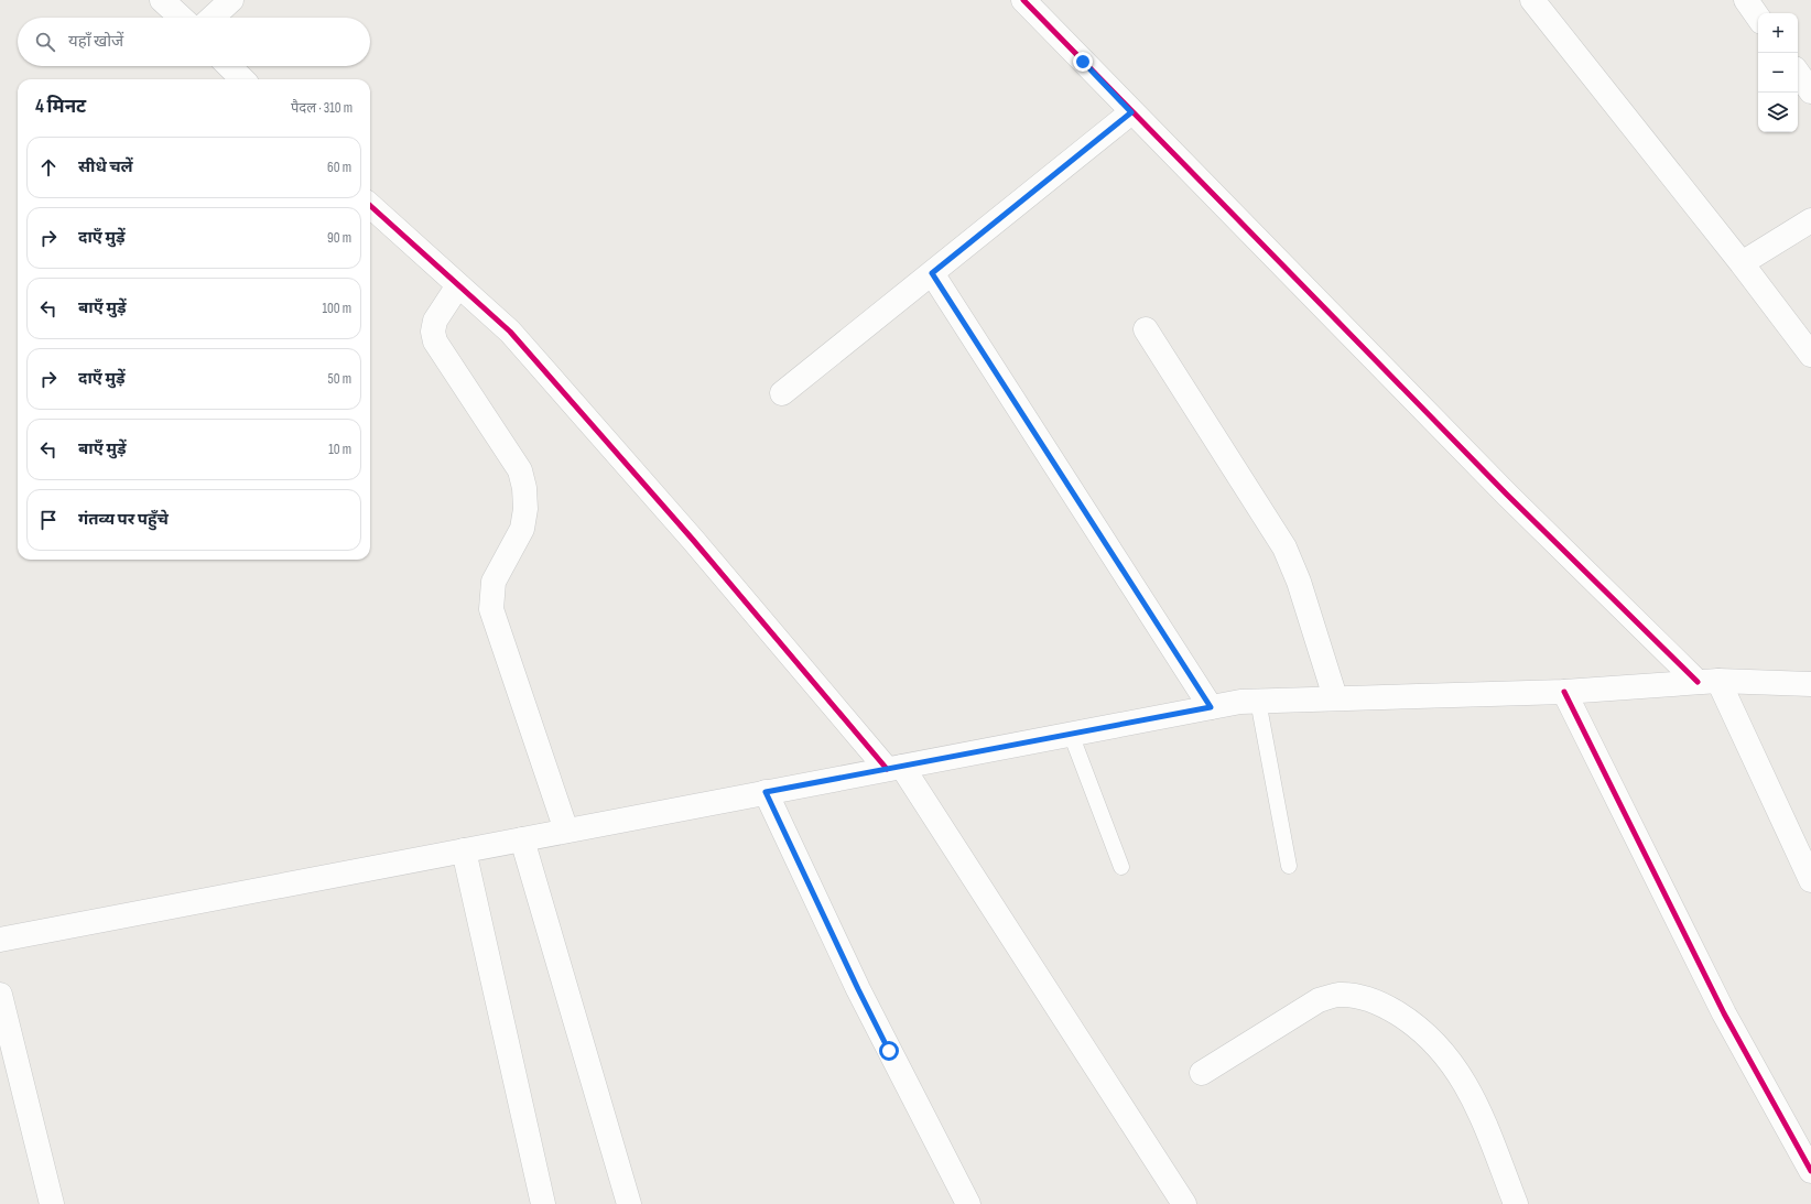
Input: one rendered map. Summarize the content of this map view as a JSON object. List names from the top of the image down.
{
  "page": {
    "map_buttons": ["+", "−"],
    "search": "यहाँ खोजें",
    "heading": ["4 मिनट", "पैदल · 310 m"],
    "list": [
      ["सीधे चलें", "60 m"],
      ["दाएँ मुड़ें", "90 m"],
      ["बाएँ मुड़ें", "100 m"],
      ["दाएँ मुड़ें", "50 m"],
      ["बाएँ मुड़ें", "10 m"],
      "गंतव्य पर पहुँचे"
    ]
  }
}
